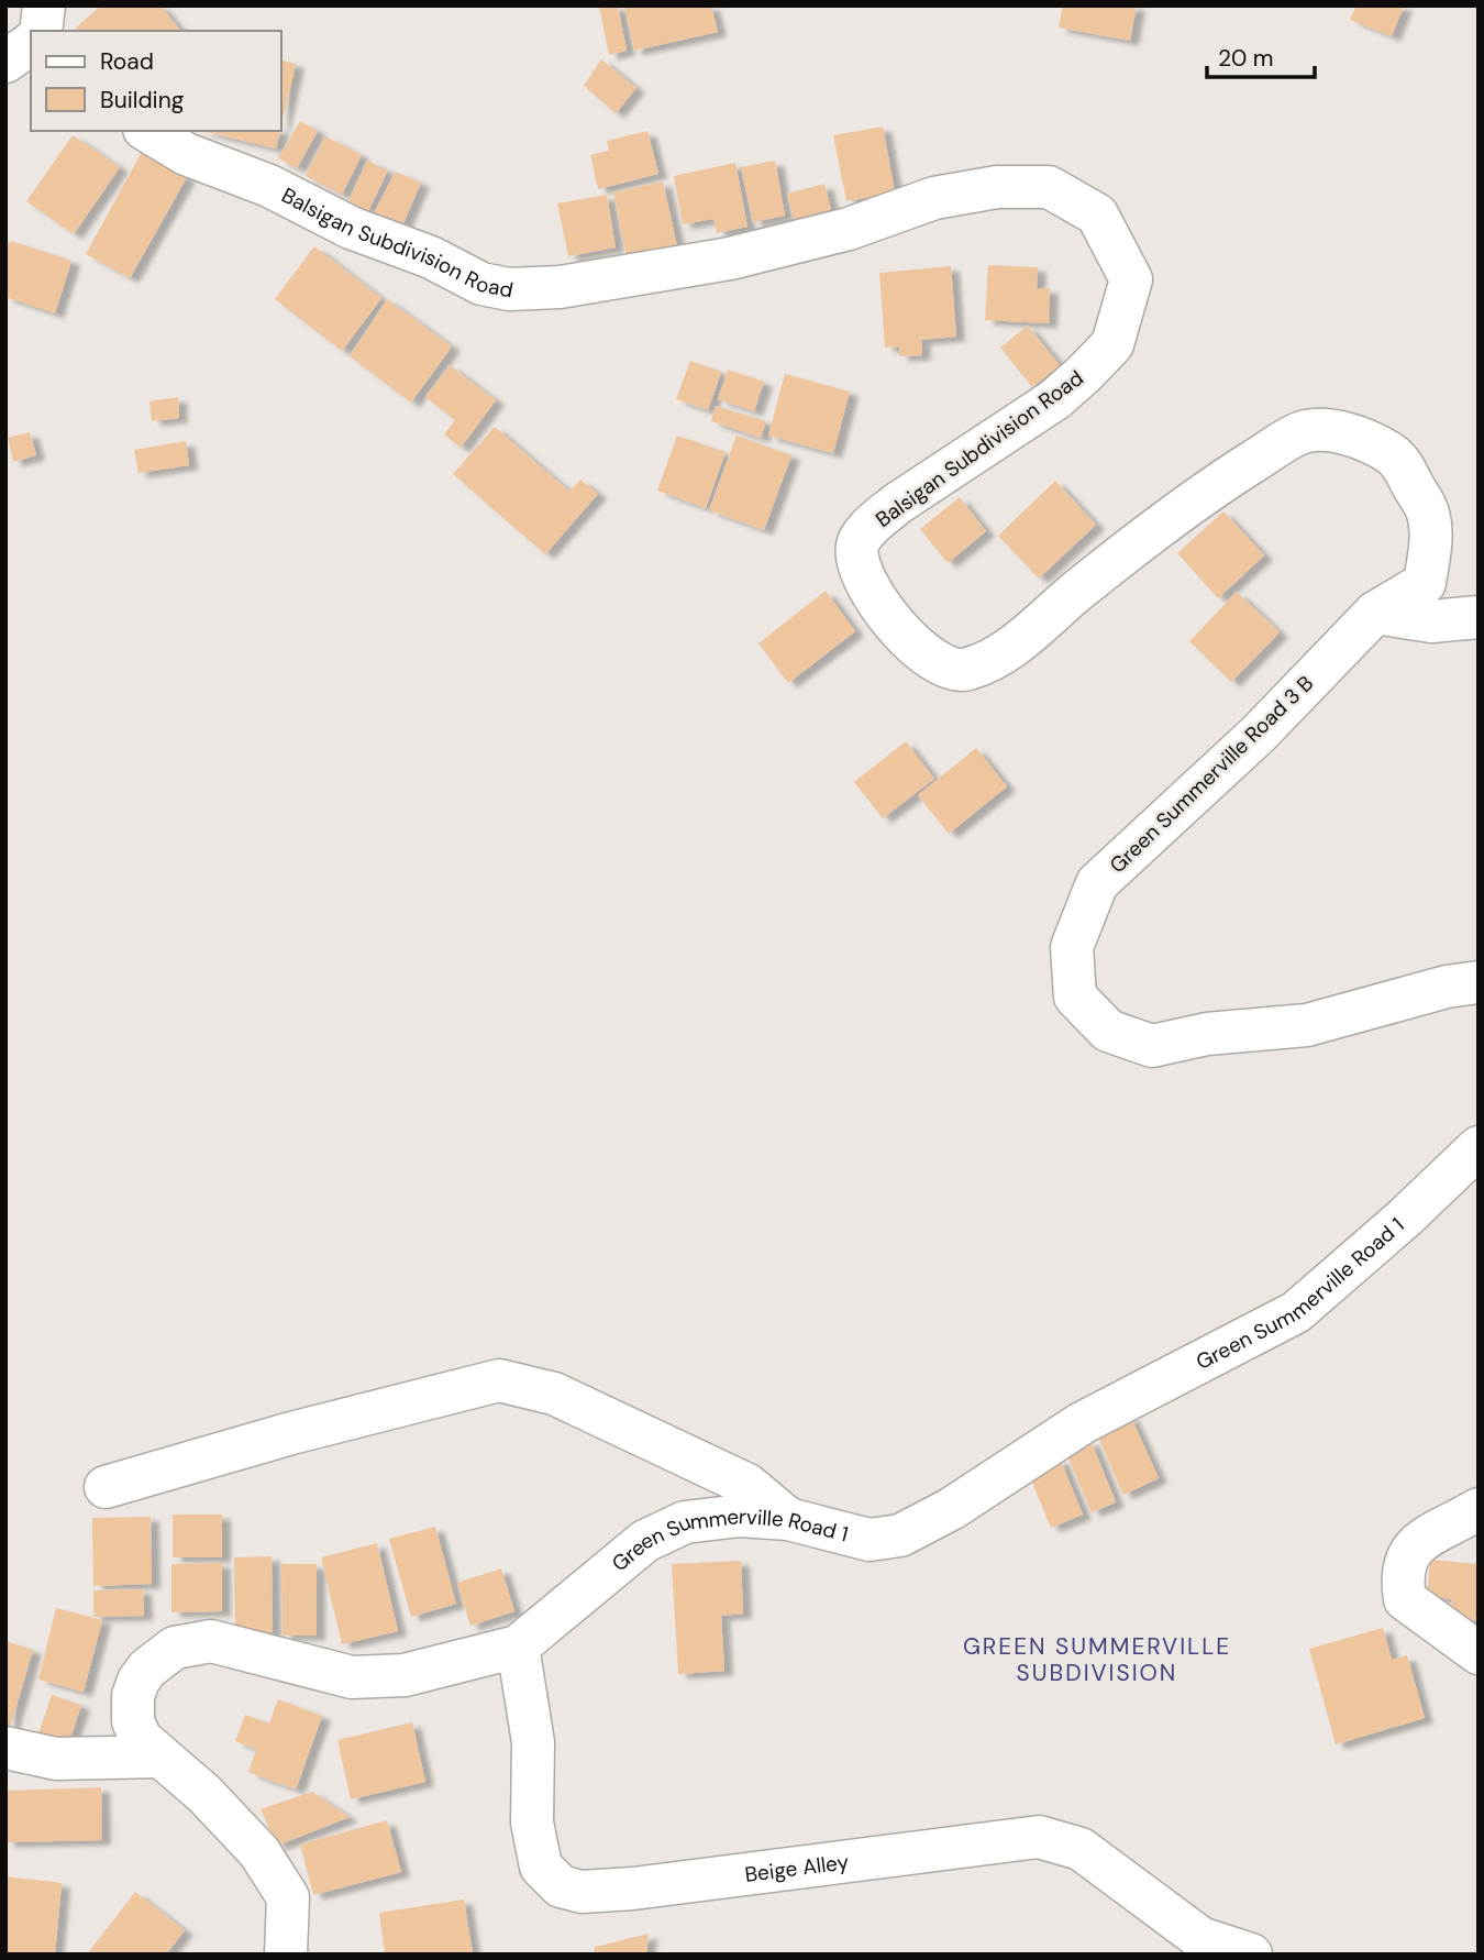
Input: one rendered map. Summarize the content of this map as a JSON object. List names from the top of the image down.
{
  "streets": {
    "street": [
      "Balsigan Subdivision Road",
      "Green Summerville Road 3 B",
      "Green Summerville Road 1",
      "Beige Alley"
    ]
  },
  "crossings": [
    ["Balsigan Subdivision Road", "Green Summerville Road 3 B"],
    ["Green Summerville Road 1", "Beige Alley"]
  ],
  "districts": ["GREEN SUMMERVILLE SUBDIVISION"],
  "legend": ["Road", "Building"],
  "scale_bar": "20 m"
}
